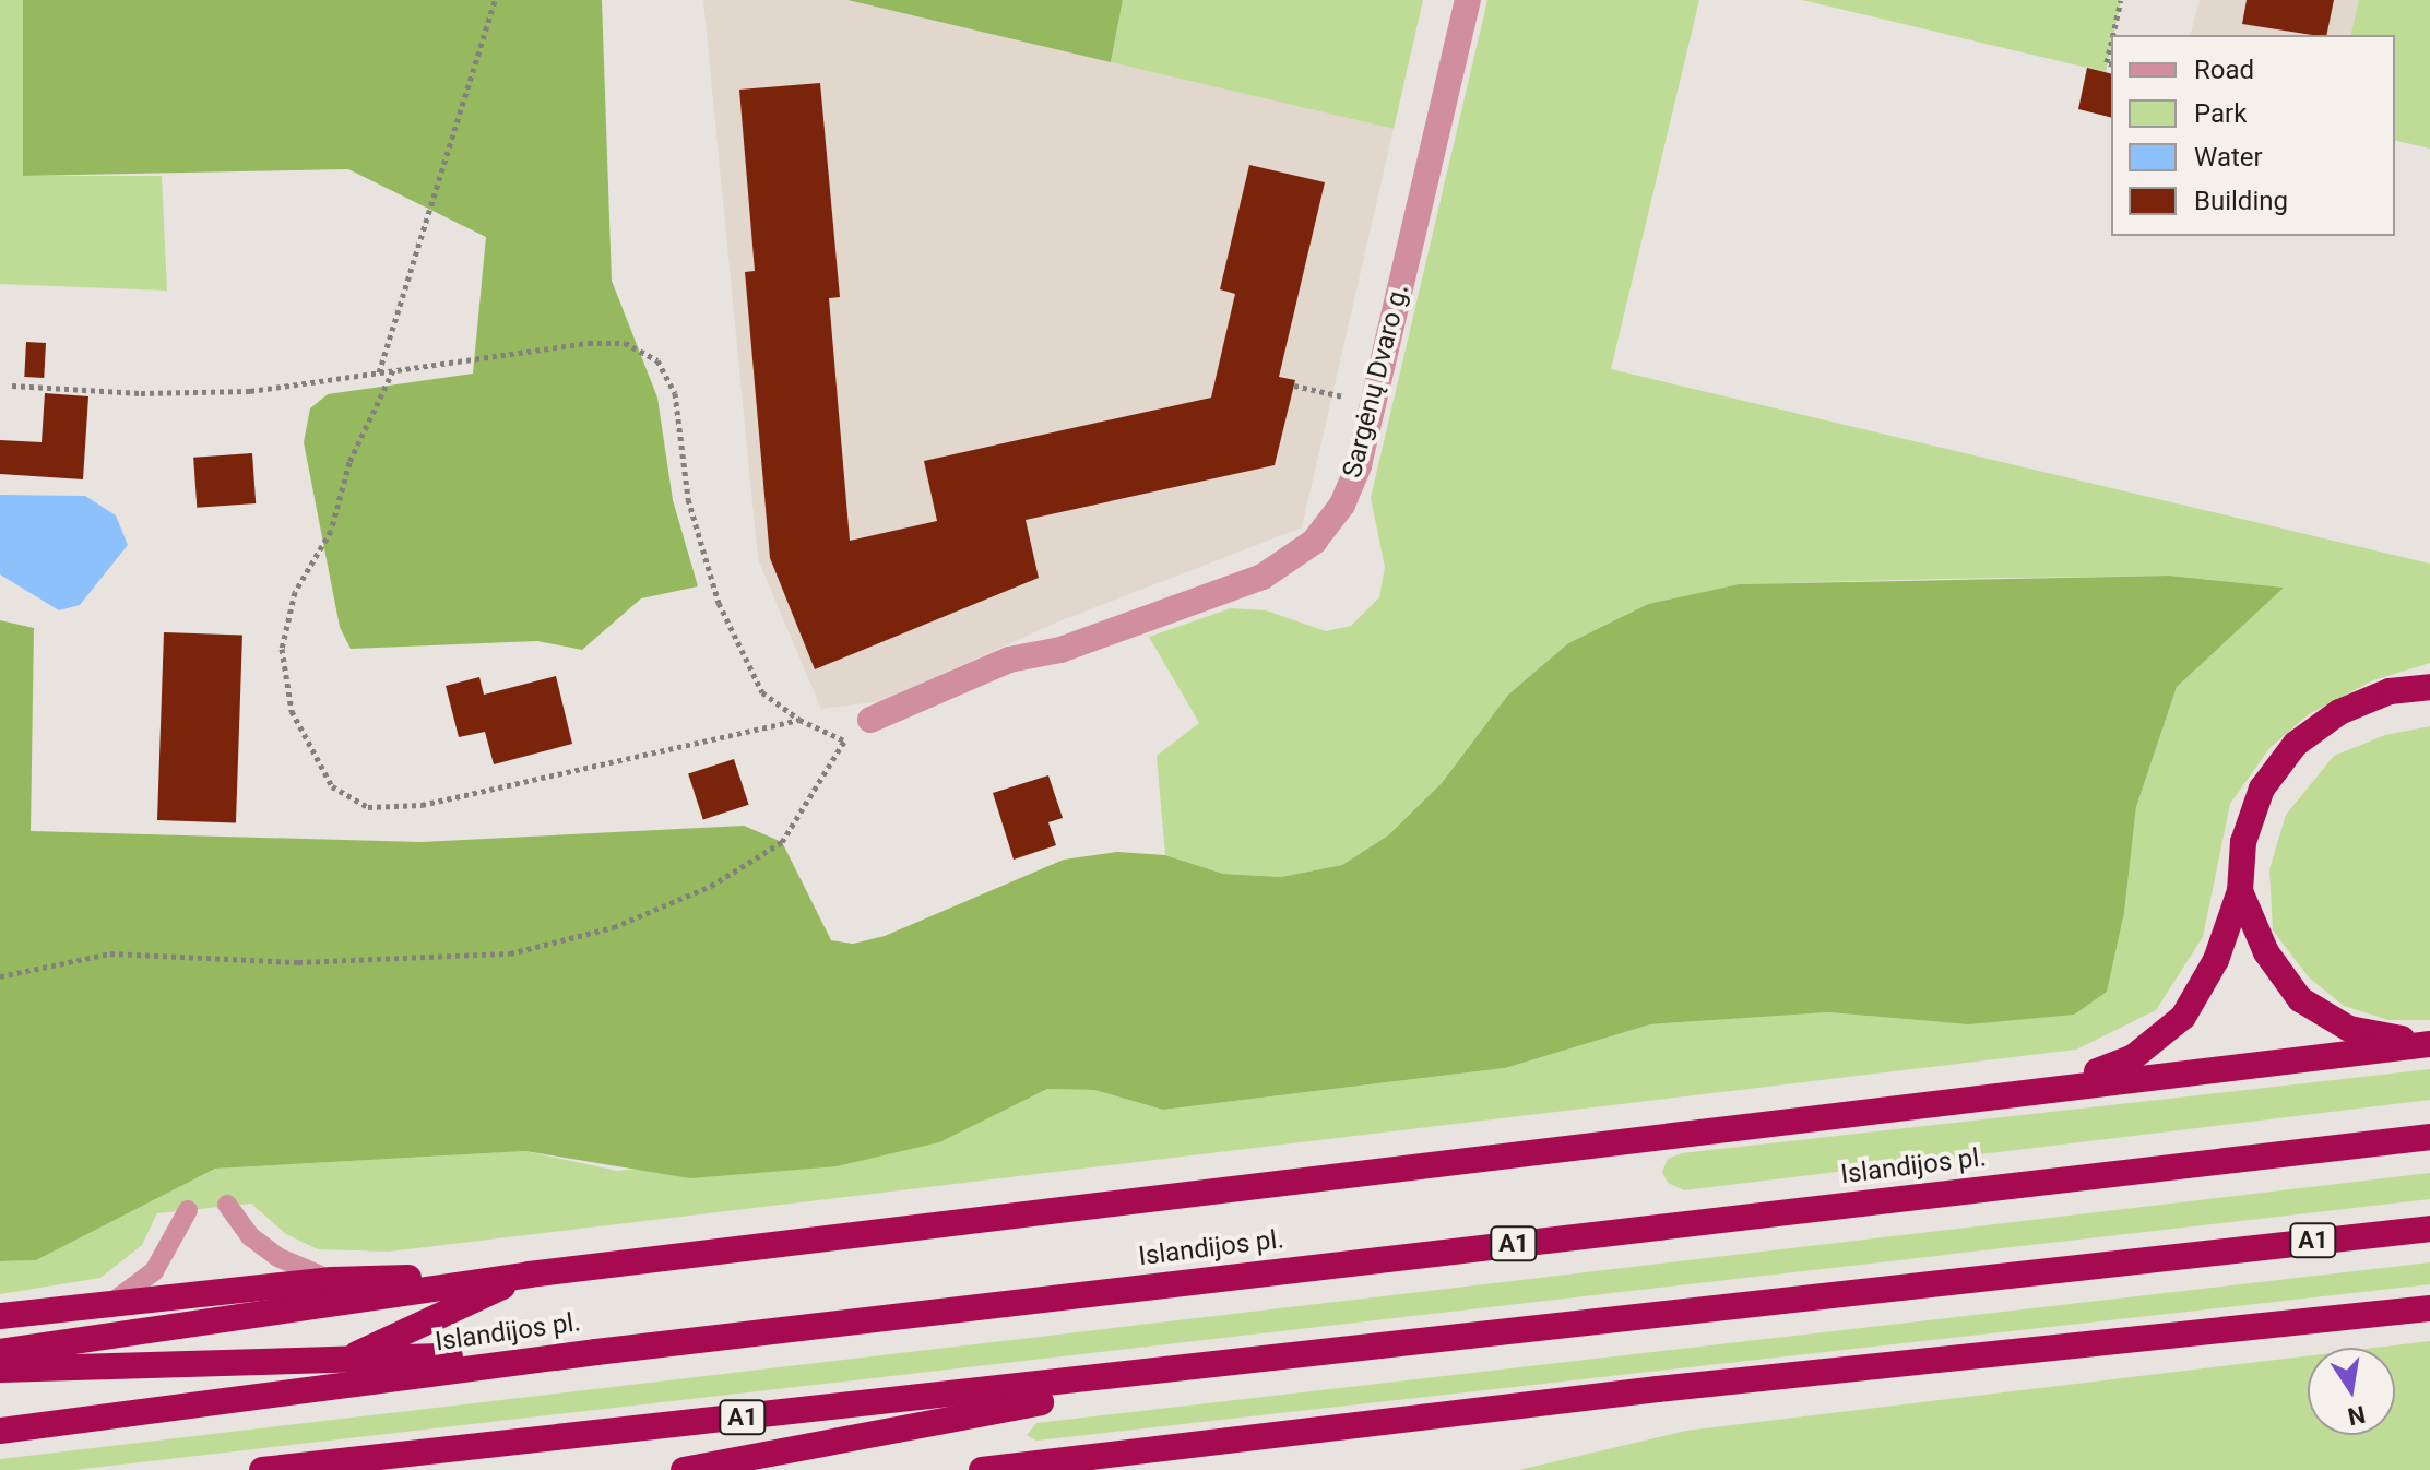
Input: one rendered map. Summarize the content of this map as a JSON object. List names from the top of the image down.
{
  "streets": {
    "highway": ["Islandijos pl.", "A1"],
    "street": ["Sargėnų Dvaro g."]
  },
  "legend": [
    "Road",
    "Park",
    "Water",
    "Building"
  ],
  "north": "bottom"
}
